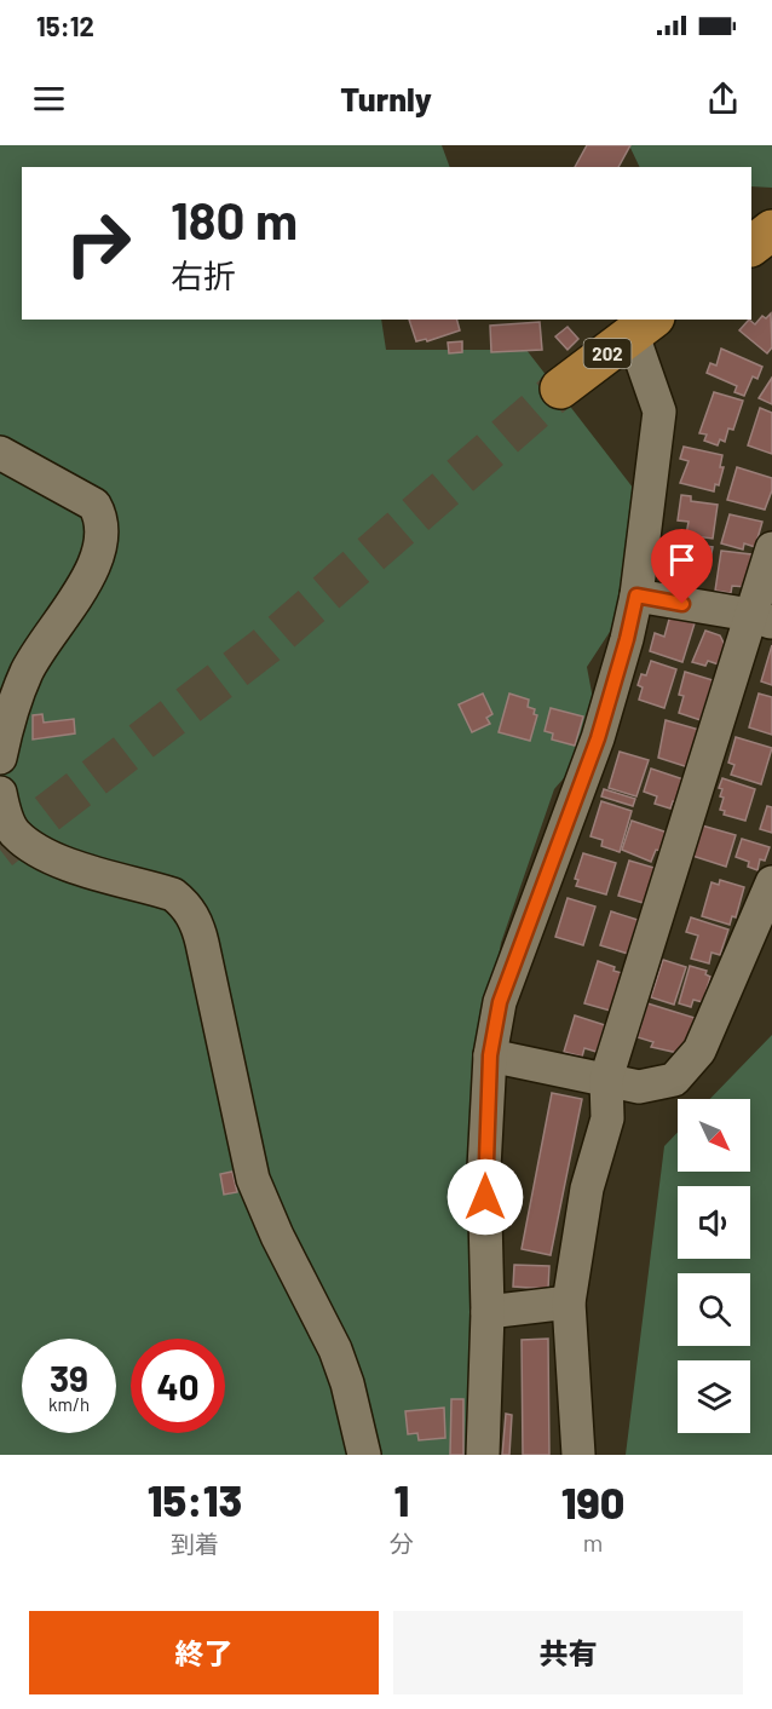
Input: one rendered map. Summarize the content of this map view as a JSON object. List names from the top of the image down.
{
  "streets": {
    "highway": ["202"]
  },
  "north": "bottom right",
  "page": {
    "status": "15:12",
    "header": "Turnly",
    "turn": ["180 m", "右折"],
    "speed": "39 km/h",
    "limit": "40",
    "eta": [
      "15:13",
      "到着",
      "1",
      "分",
      "190",
      "m"
    ],
    "buttons": ["終了", "共有"]
  }
}
